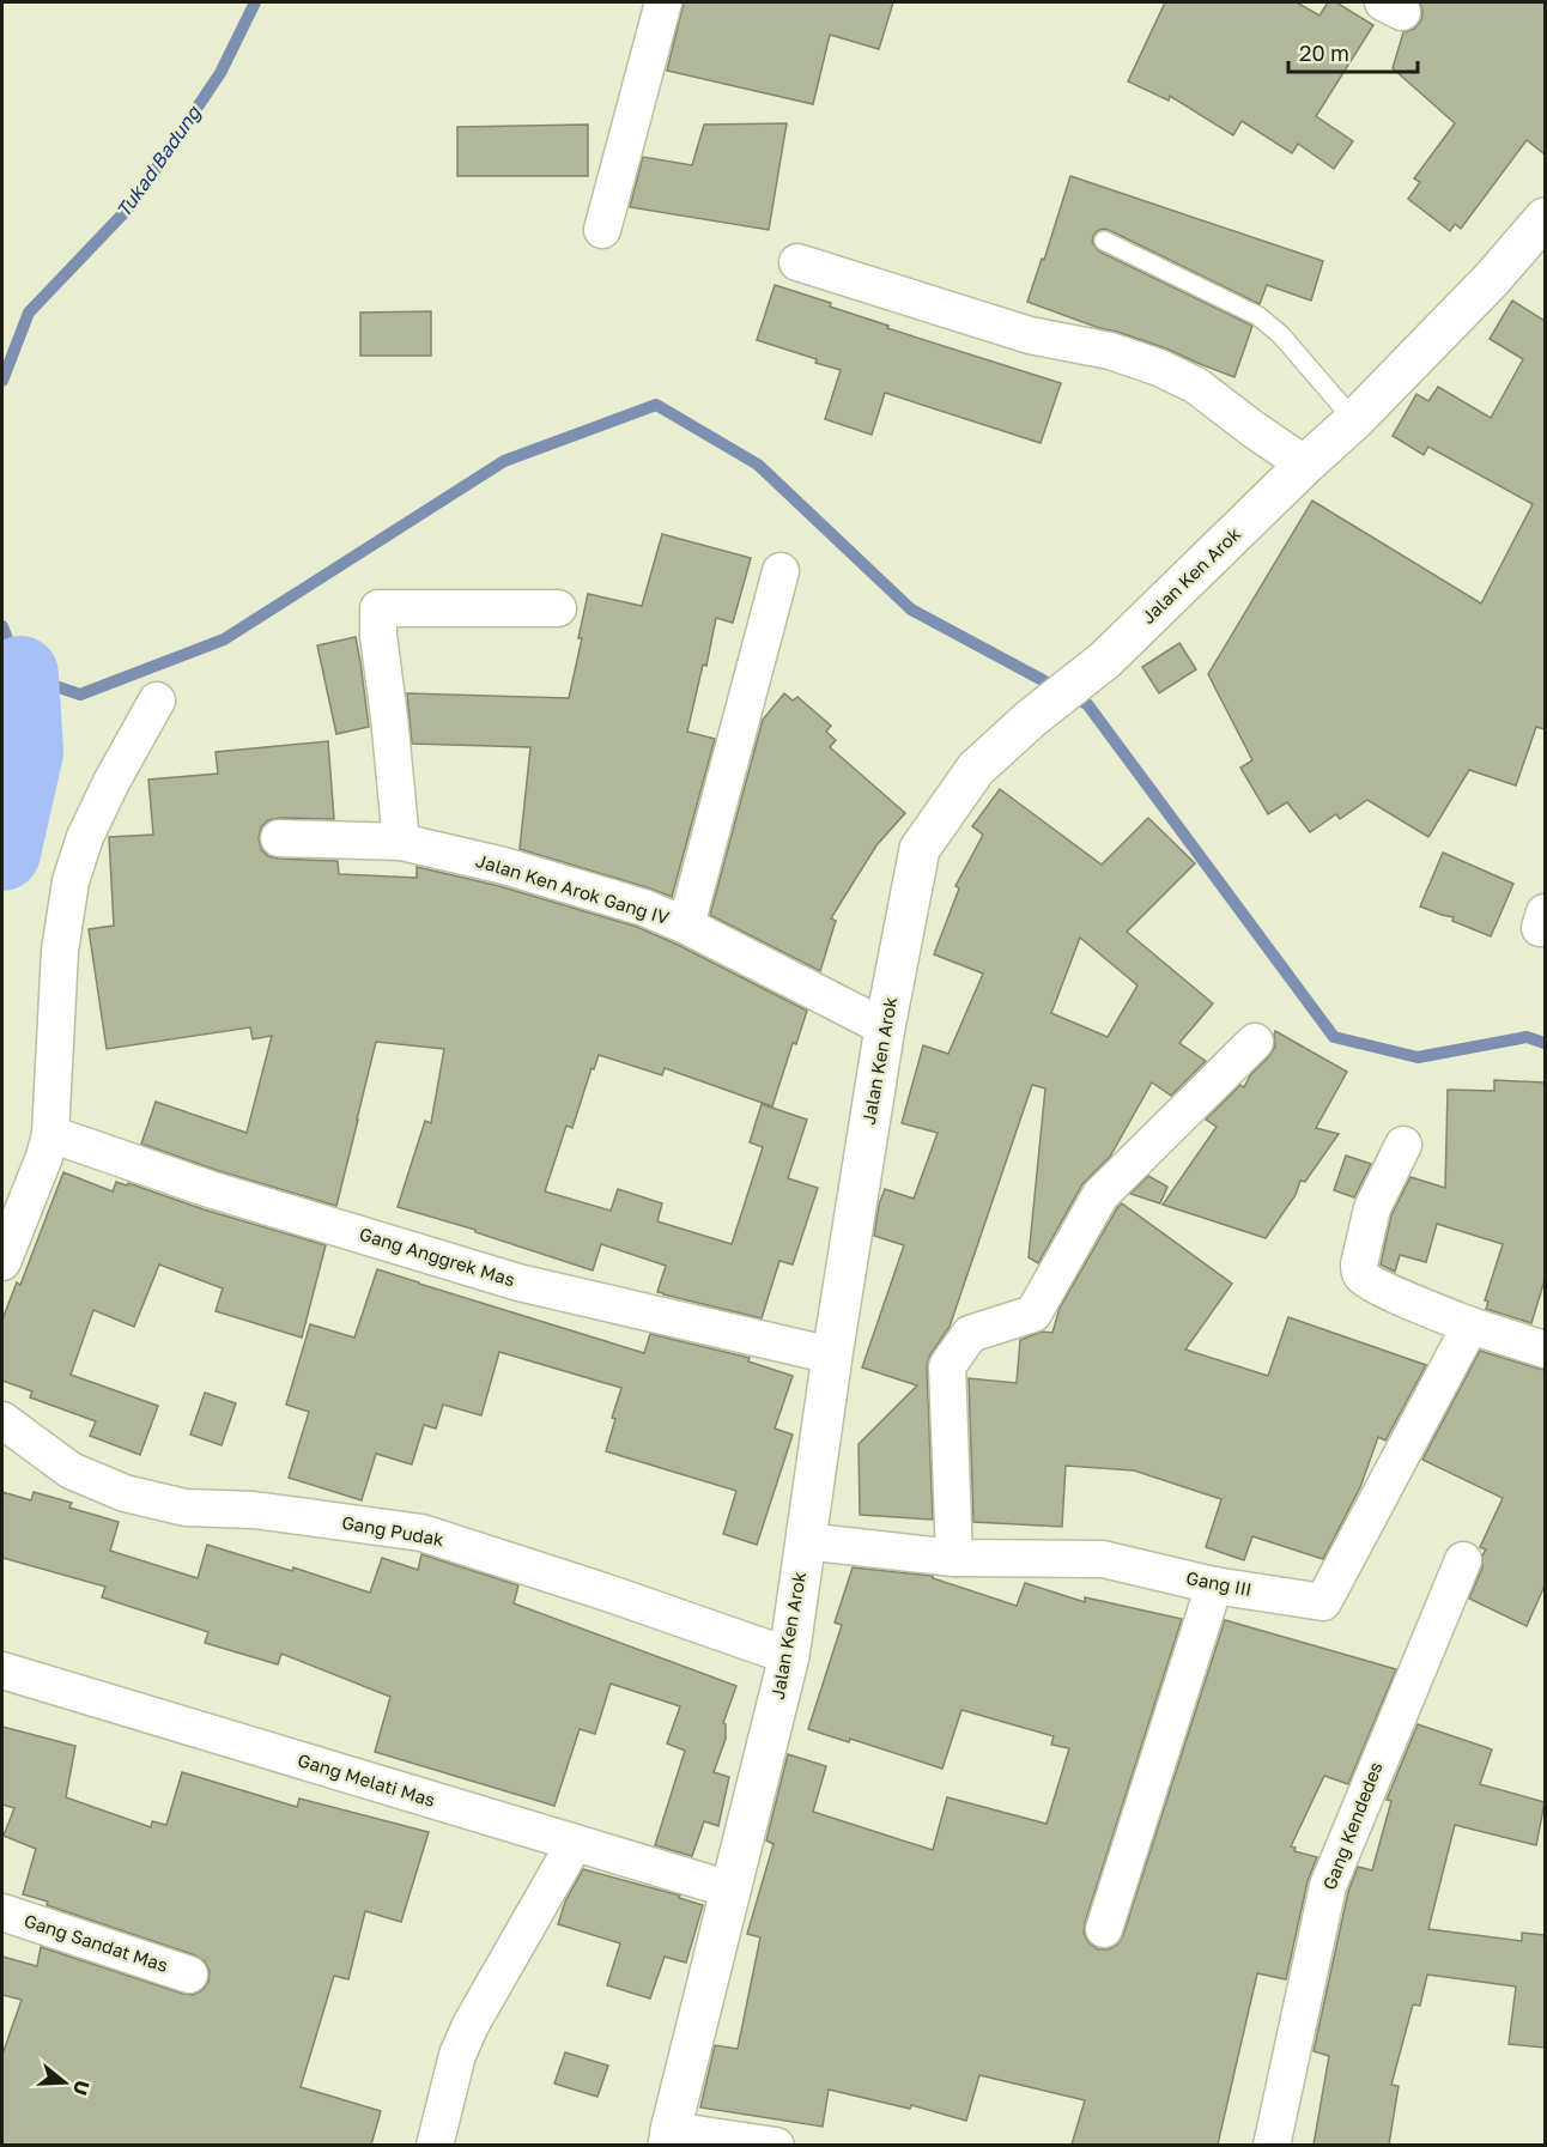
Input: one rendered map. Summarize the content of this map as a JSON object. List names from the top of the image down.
{
  "streets": {
    "street": [
      "Jalan Ken Arok",
      "Jalan Ken Arok Gang IV",
      "Gang Anggrek Mas",
      "Gang Pudak",
      "Gang III",
      "Gang Melati Mas",
      "Gang Kendedes",
      "Gang Sandat Mas"
    ]
  },
  "crossings": [
    ["Jalan Ken Arok", "Jalan Ken Arok Gang IV"],
    ["Jalan Ken Arok", "Gang Anggrek Mas"],
    ["Jalan Ken Arok", "Gang Pudak"],
    ["Jalan Ken Arok", "Gang III"],
    ["Jalan Ken Arok", "Gang Melati Mas"]
  ],
  "water": ["Tukad Badung"],
  "scale_bar": "20 m",
  "north": "right"
}
